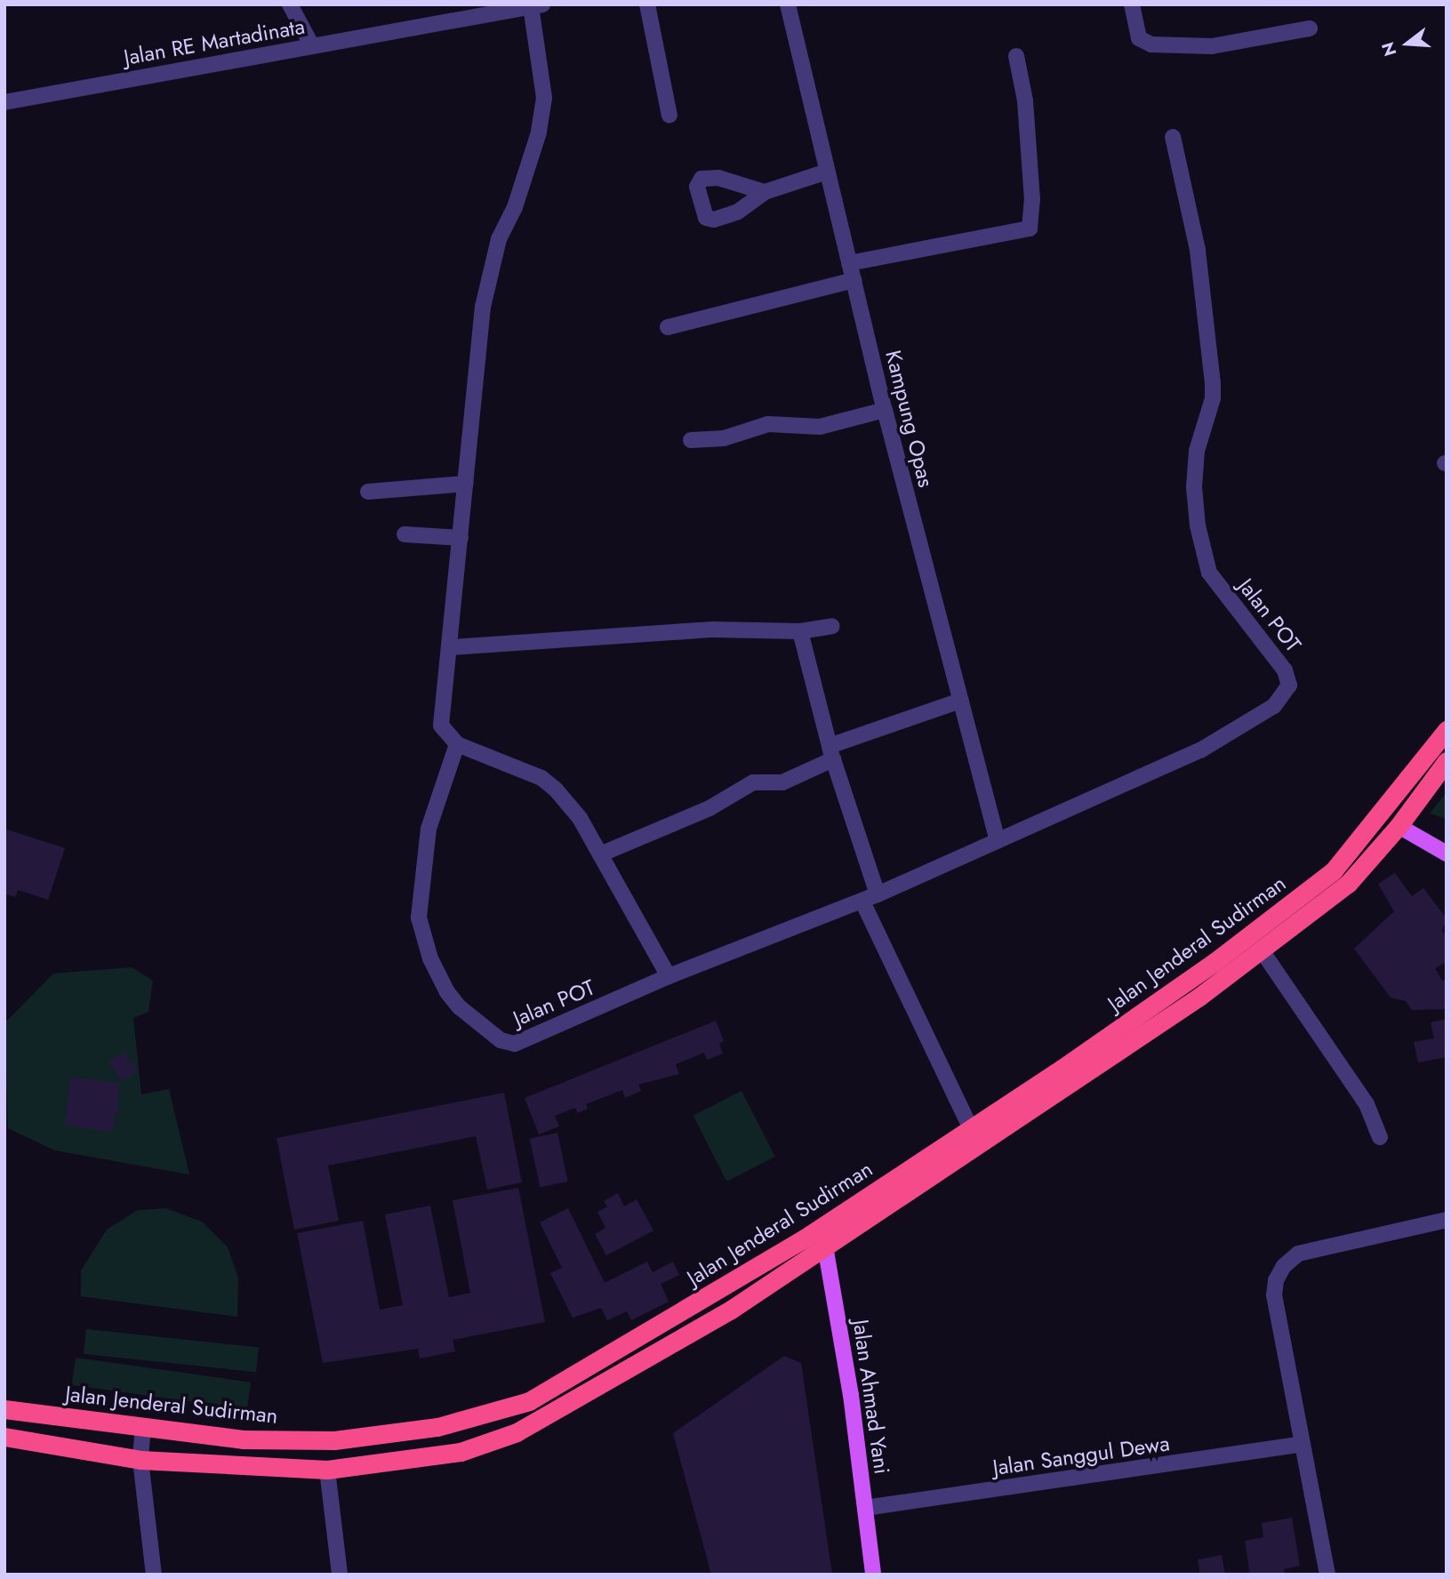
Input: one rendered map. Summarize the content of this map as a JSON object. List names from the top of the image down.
{
  "streets": {
    "highway": ["Jalan Jenderal Sudirman"],
    "main road": ["Jalan Ahmad Yani"],
    "street": [
      "Jalan RE Martadinata",
      "Kampung Opas",
      "Jalan POT",
      "Jalan Sanggul Dewa"
    ]
  },
  "crossings": [
    ["Kampung Opas", "Jalan POT"],
    ["Jalan Jenderal Sudirman", "Jalan Ahmad Yani"],
    ["Jalan Ahmad Yani", "Jalan Sanggul Dewa"]
  ],
  "north": "left"
}
